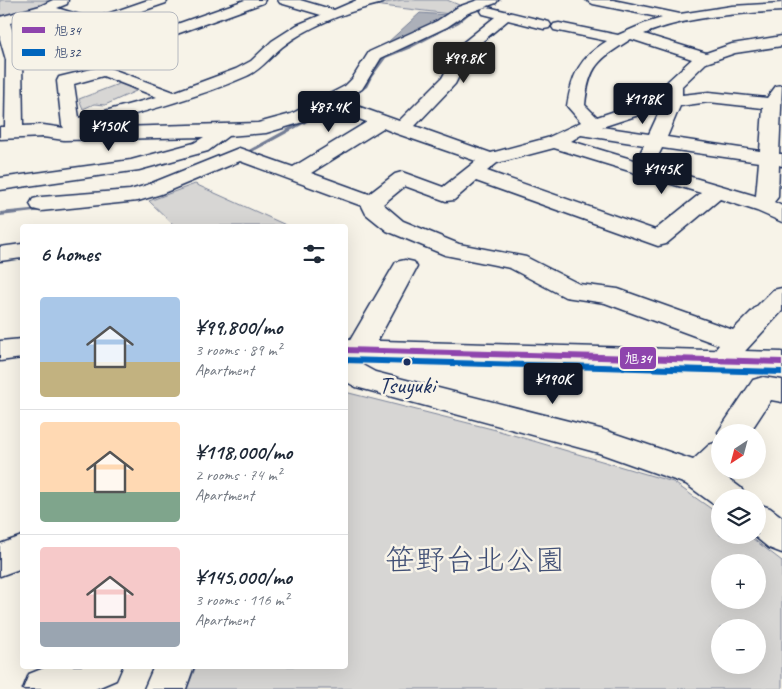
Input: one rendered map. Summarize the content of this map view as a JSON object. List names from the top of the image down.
{
  "parks": ["笹野台北公園"],
  "places": ["Tsuyuki"],
  "lines": ["transit line 旭34", "transit line 旭32"],
  "legend": ["旭34", "旭32"],
  "north": "bottom left",
  "page": {
    "price": [
      "¥99.8K",
      "¥118K",
      "¥87.4K",
      "¥150K",
      "¥145K",
      "¥190K"
    ],
    "heading": "6 homes",
    "list": [
      {
        "name": "¥99,800/mo",
        "note": "3 rooms · 89 m² · Apartment"
      },
      {
        "name": "¥118,000/mo",
        "note": "2 rooms · 74 m² · Apartment"
      },
      {
        "name": "¥145,000/mo",
        "note": "3 rooms · 116 m² · Apartment"
      }
    ],
    "map_buttons": ["+", "−"]
  }
}
